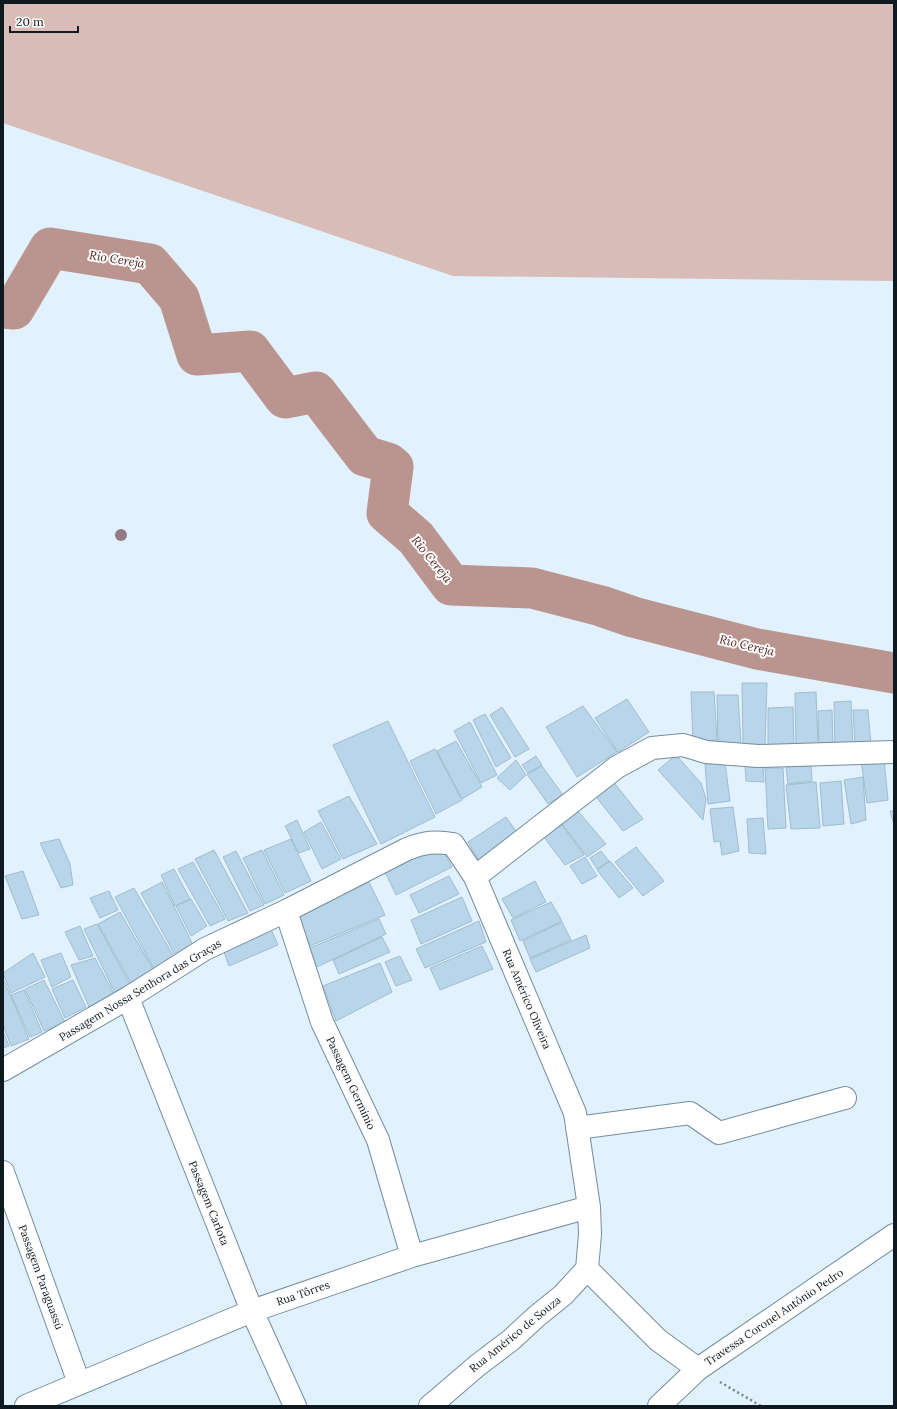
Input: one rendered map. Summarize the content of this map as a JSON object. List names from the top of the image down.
{
  "streets": {
    "street": [
      "Passagem Nossa Senhora das Graças",
      "Rua Américo Oliveira",
      "Passagem Germínio",
      "Passagem Carlota",
      "Passagem Paraguassú",
      "Rua Tôrres",
      "Travessa Coronel Antônio Pedro",
      "Rua Américo de Souza"
    ]
  },
  "crossings": [
    ["Passagem Nossa Senhora das Graças", "Rua Américo Oliveira"],
    ["Passagem Nossa Senhora das Graças", "Passagem Germínio"],
    ["Passagem Nossa Senhora das Graças", "Passagem Carlota"],
    ["Rua Américo Oliveira", "Rua Tôrres"],
    ["Passagem Germínio", "Rua Tôrres"],
    ["Passagem Carlota", "Rua Tôrres"],
    ["Passagem Paraguassú", "Rua Tôrres"]
  ],
  "water": ["Rio Cereja"],
  "scale_bar": "20 m"
}
